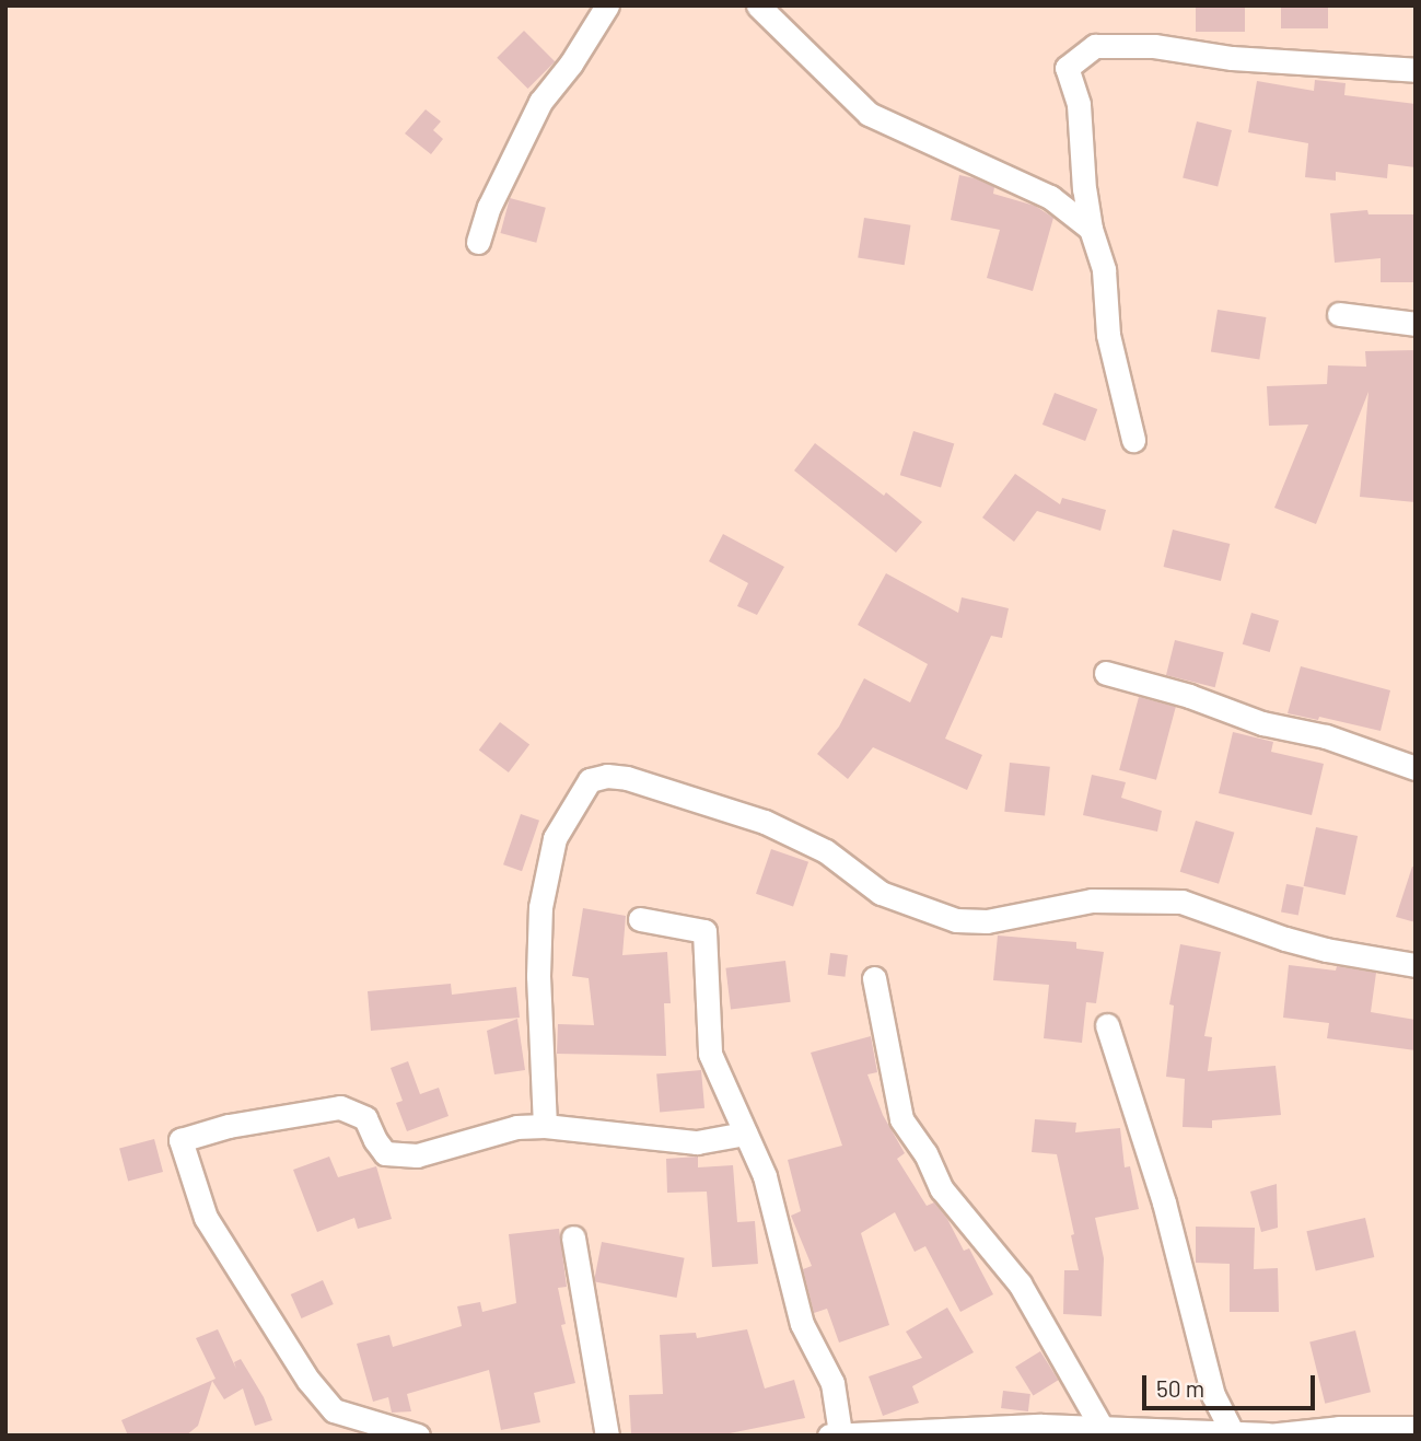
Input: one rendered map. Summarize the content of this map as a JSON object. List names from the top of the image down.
{
  "scale_bar": "50 m"
}
